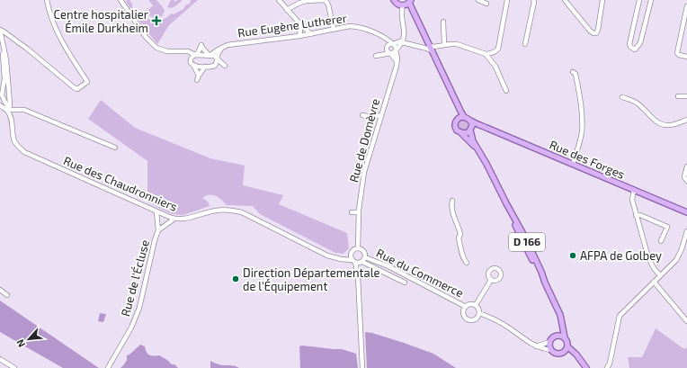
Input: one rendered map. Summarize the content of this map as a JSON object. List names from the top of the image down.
{
  "streets": {
    "main road": ["Rue des Forges", "D 166"],
    "street": [
      "Rue Eugène Lutherer",
      "Rue de Domèvre",
      "Rue des Chaudronniers",
      "Rue du Commerce",
      "Rue de l'Écluse"
    ]
  },
  "crossings": [
    ["Rue Eugène Lutherer", "Rue de Domèvre"],
    ["Rue de Domèvre", "Rue des Chaudronniers"],
    ["Rue de Domèvre", "Rue du Commerce"],
    ["Rue des Forges", "D 166"],
    ["Rue des Chaudronniers", "Rue du Commerce"],
    ["Rue des Chaudronniers", "Rue de l'Écluse"]
  ],
  "places": {
    "health": ["Centre hospitalier Émile Durkheim"],
    "other": ["AFPA de Golbey", "Direction Départementale de l'Équipement"]
  },
  "north": "bottom left"
}
